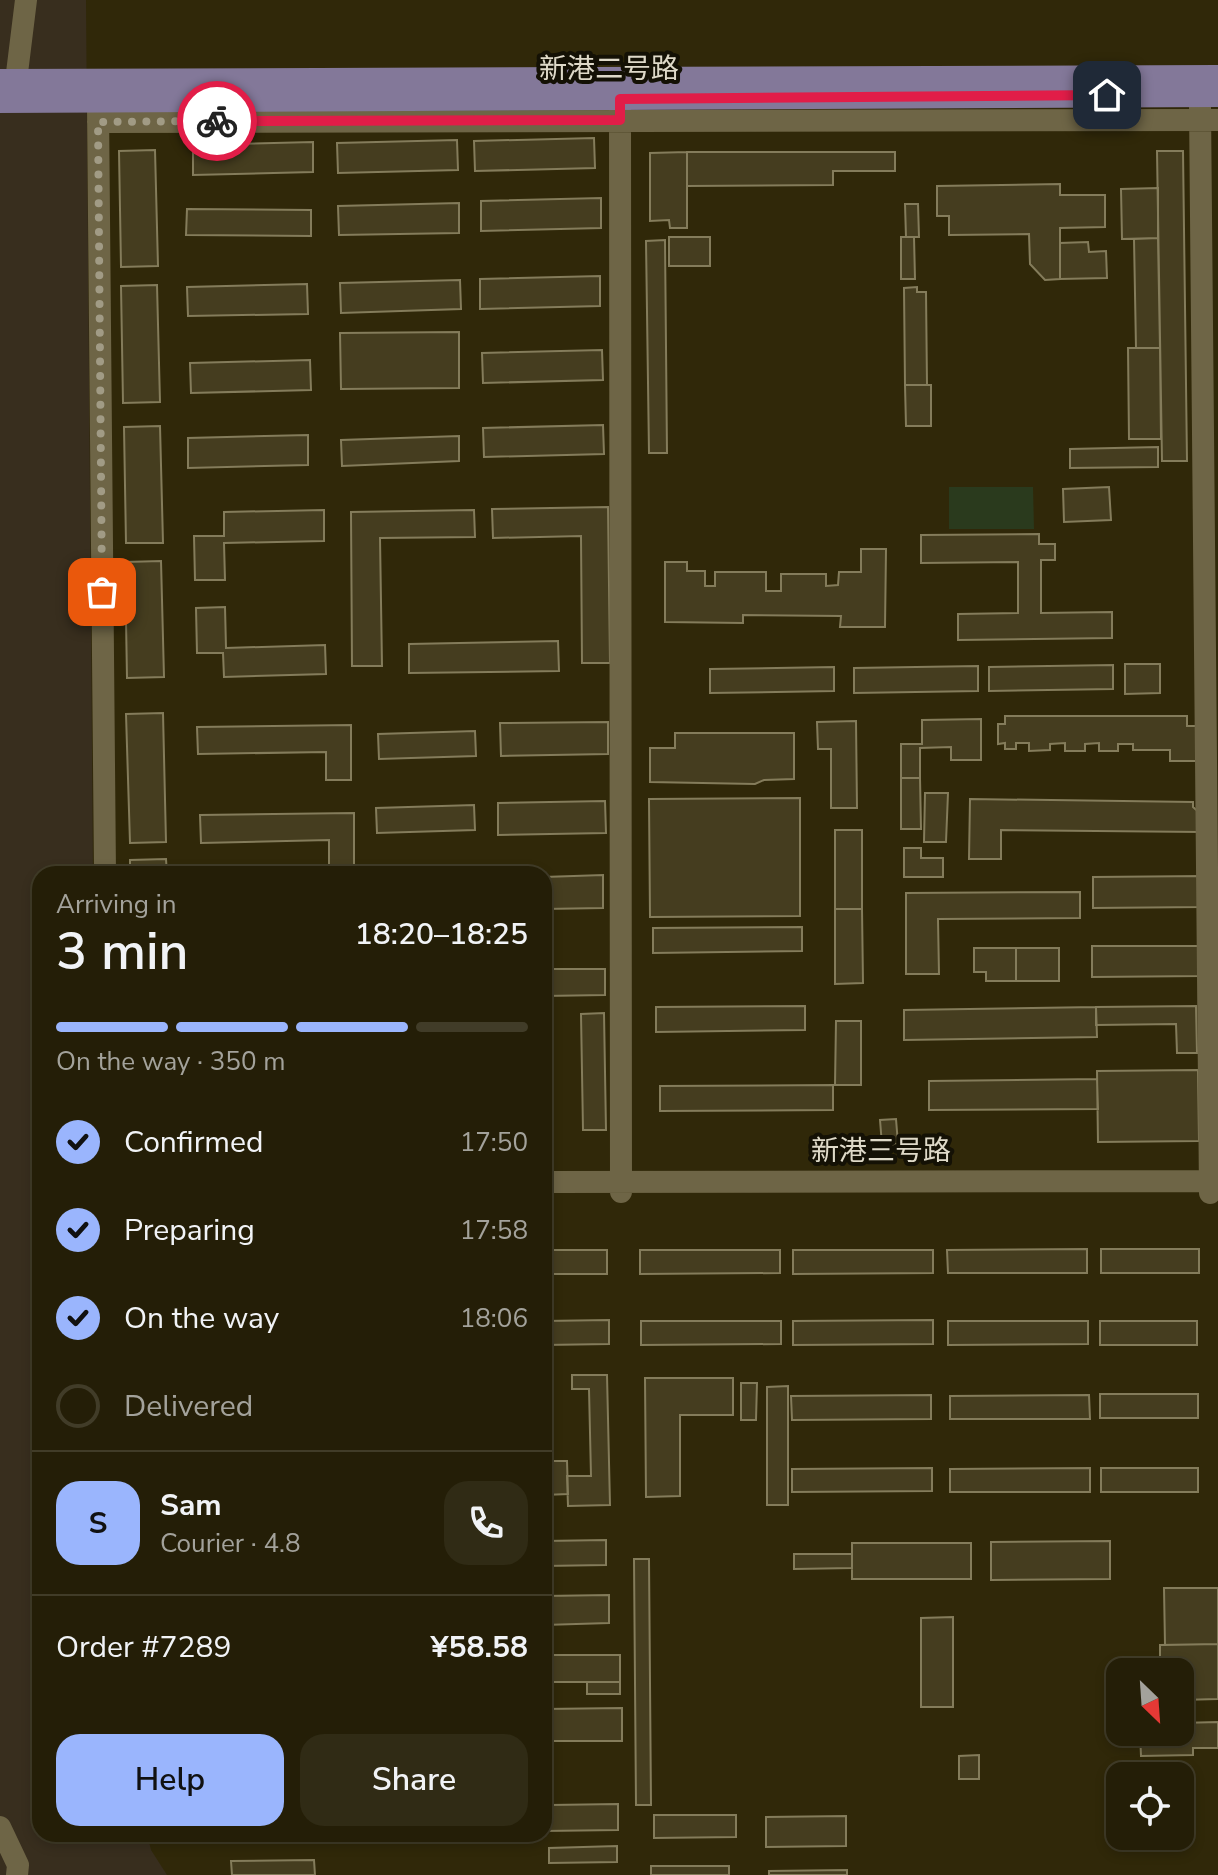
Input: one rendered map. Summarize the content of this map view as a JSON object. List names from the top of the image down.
{
  "streets": {
    "main road": ["新港二号路"],
    "street": ["新港三号路"]
  },
  "north": "bottom right",
  "page": {
    "heading": ["3 min", "Arriving in", "18:20–18:25"],
    "panel": [
      "Sam",
      "Courier · 4.8",
      "Order #7289",
      "¥58.58"
    ],
    "bar": "On the way · 350 m",
    "list": [
      ["Confirmed", "17:50"],
      ["Preparing", "17:58"],
      ["On the way", "18:06"],
      "Delivered"
    ],
    "round": "S",
    "buttons": ["Help", "Share"]
  }
}
